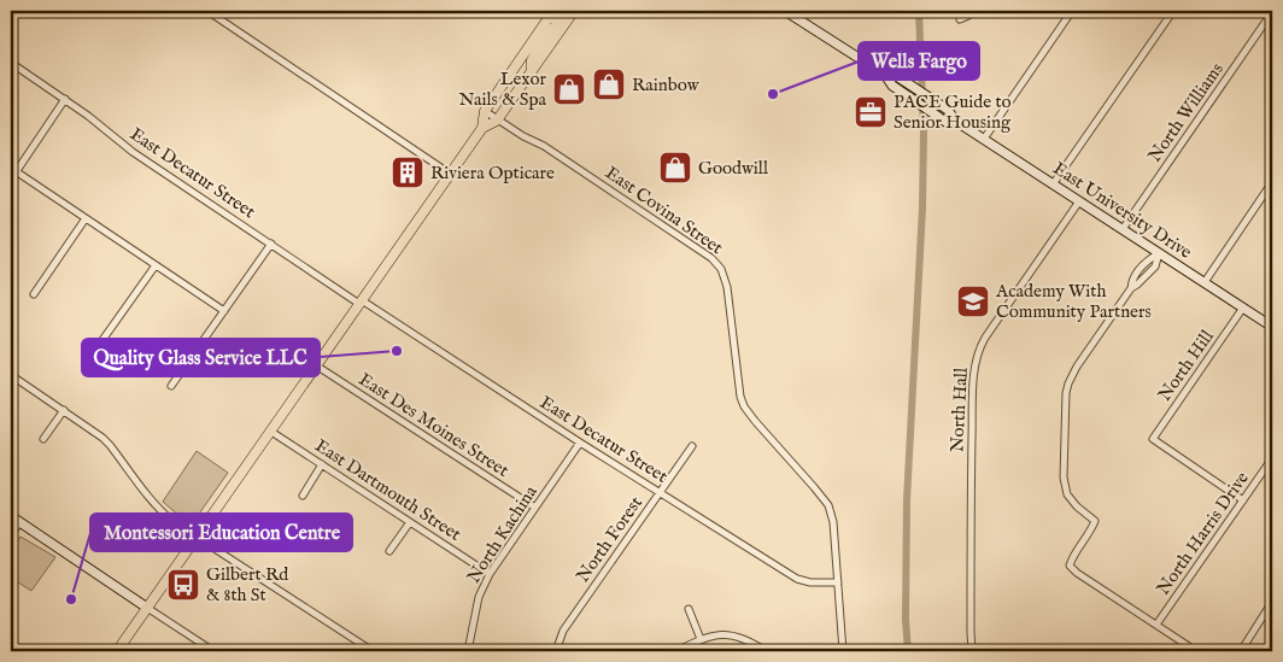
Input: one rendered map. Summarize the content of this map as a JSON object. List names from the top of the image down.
{
  "streets": {
    "main road": ["East University Drive"],
    "street": [
      "North Williams",
      "East Decatur Street",
      "East Covina Street",
      "North Hill",
      "North Hall",
      "East Des Moines Street",
      "East Dartmouth Street",
      "North Harris Drive",
      "North Kachina",
      "North Forest"
    ]
  },
  "crossings": [
    ["North Williams", "East University Drive"],
    ["East Decatur Street", "East Covina Street"],
    ["East Decatur Street", "North Kachina"],
    ["East Decatur Street", "North Forest"],
    ["East University Drive", "North Hill"],
    ["East University Drive", "North Hall"],
    ["North Hill", "North Harris Drive"],
    ["East Des Moines Street", "North Kachina"],
    ["East Dartmouth Street", "North Kachina"]
  ],
  "places": {
    "shop": ["Rainbow", "Lexor Nails & Spa", "Goodwill"],
    "other": ["Wells Fargo", "Quality Glass Service LLC", "Montessori Education Centre"],
    "office": ["PACE Guide to Senior Housing"],
    "building": ["Riviera Opticare"],
    "school or university": ["Academy With Community Partners"],
    "bus stop": ["Gilbert Rd & 8th St"]
  }
}
